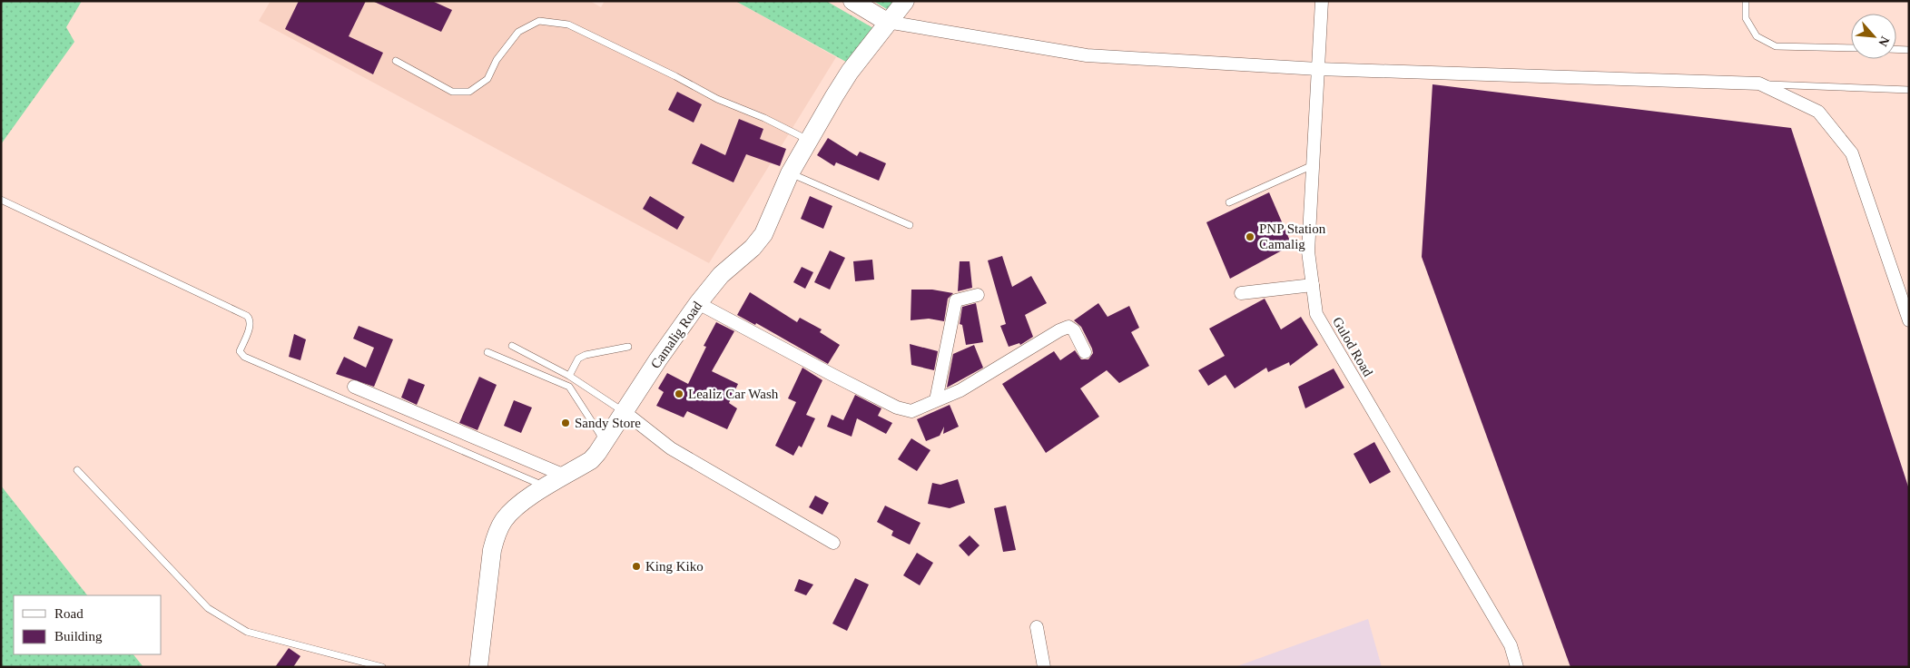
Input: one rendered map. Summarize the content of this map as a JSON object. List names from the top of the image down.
{
  "streets": {
    "main road": ["Camalig Road"],
    "street": ["Gulod Road"]
  },
  "places": [
    "PNP Station Camalig",
    "Lealiz Car Wash",
    "Sandy Store",
    "King Kiko"
  ],
  "legend": ["Road", "Building"],
  "north": "bottom right"
}
